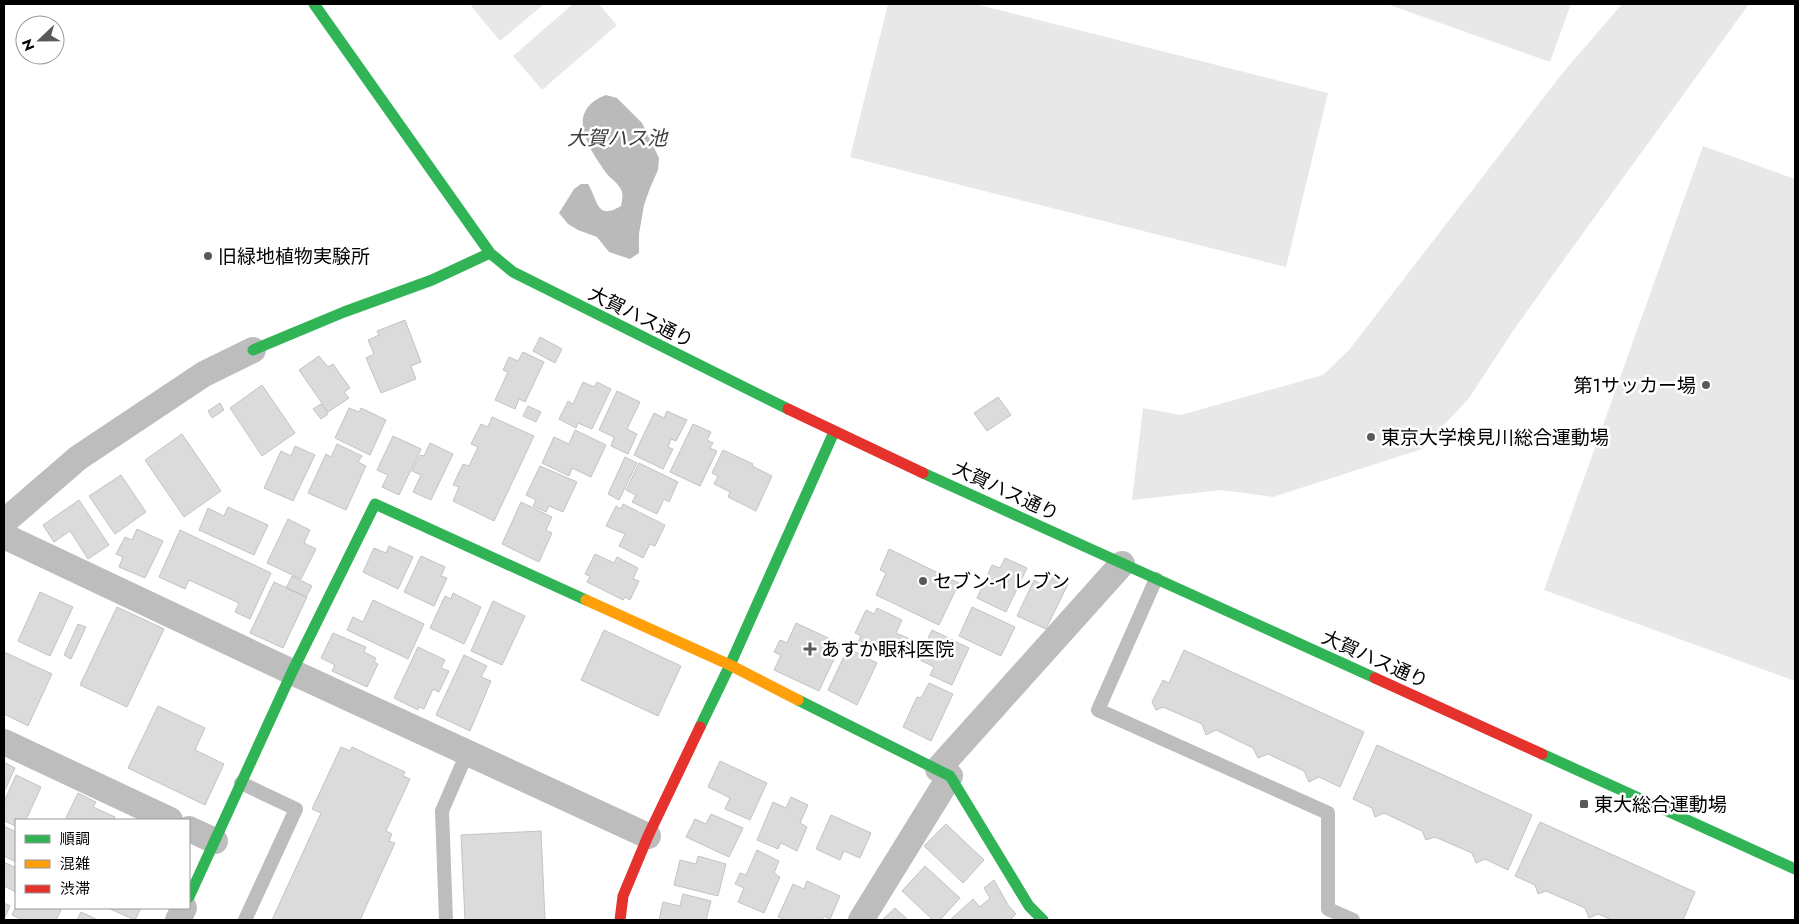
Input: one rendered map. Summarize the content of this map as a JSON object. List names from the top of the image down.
{
  "streets": {
    "street": ["大賀ハス通り"]
  },
  "water": ["大賀ハス池"],
  "places": {
    "other": [
      "旧緑地植物実験所",
      "第1サッカー場",
      "東京大学検見川総合運動場",
      "セブン-イレブン"
    ],
    "health": ["あすか眼科医院"],
    "transit": ["東大総合運動場"]
  },
  "legend": ["順調", "混雑", "渋滞"],
  "north": "left"
}
